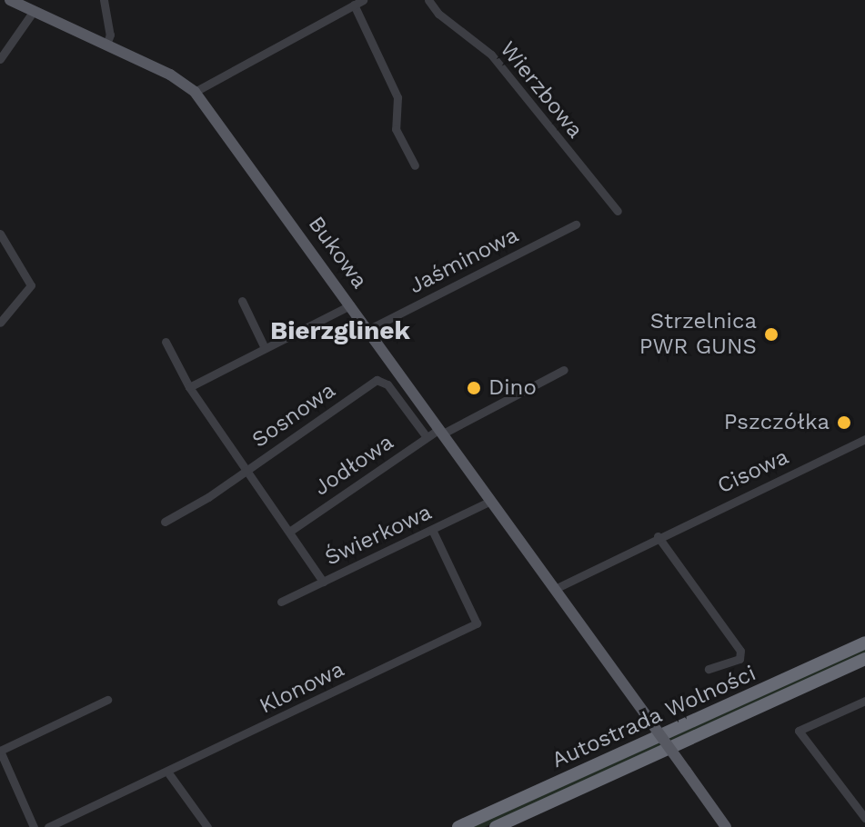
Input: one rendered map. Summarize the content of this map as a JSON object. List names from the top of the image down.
{
  "streets": {
    "highway": ["Autostrada Wolności"],
    "main road": ["Bukowa"],
    "street": [
      "Wierzbowa",
      "Jaśminowa",
      "Sosnowa",
      "Jodłowa",
      "Cisowa",
      "Świerkowa",
      "Klonowa"
    ]
  },
  "crossings": [
    ["Bukowa", "Jaśminowa"],
    ["Bukowa", "Jodłowa"],
    ["Bukowa", "Cisowa"],
    ["Bukowa", "Świerkowa"],
    ["Sosnowa", "Jodłowa"],
    ["Świerkowa", "Klonowa"]
  ],
  "districts": ["Bierzglinek"],
  "places": ["Strzelnica PWR GUNS", "Dino", "Pszczółka"]
}
